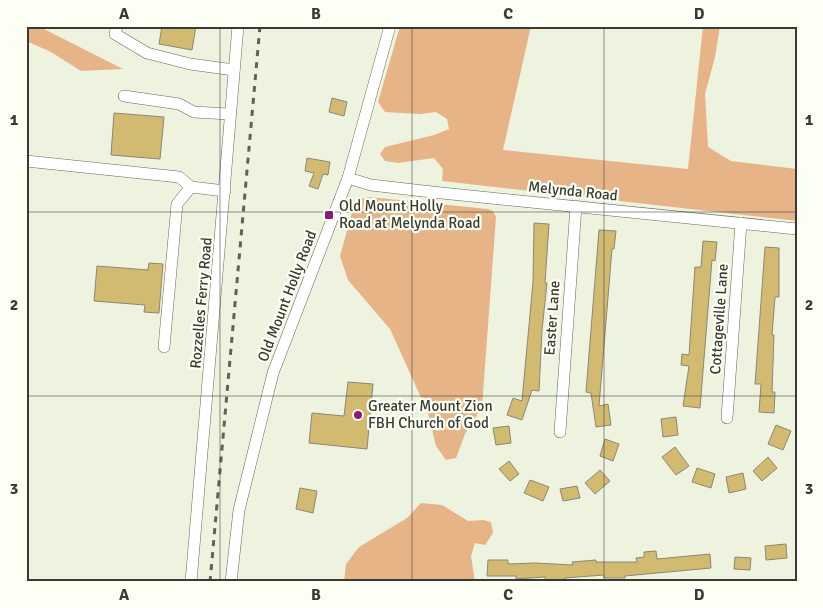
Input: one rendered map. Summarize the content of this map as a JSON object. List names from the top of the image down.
{
  "streets": {
    "street": [
      "Melynda Road",
      "Old Mount Holly Road",
      "Rozzelles Ferry Road",
      "Easter Lane",
      "Cottageville Lane"
    ]
  },
  "crossings": [
    ["Melynda Road", "Old Mount Holly Road"],
    ["Melynda Road", "Easter Lane"],
    ["Melynda Road", "Cottageville Lane"]
  ],
  "places": {
    "transit": ["Old Mount Holly Road at Melynda Road"],
    "other": ["Greater Mount Zion FBH Church of God"]
  },
  "grid": {
    "columns": [
      "A",
      "B",
      "C",
      "D"
    ],
    "rows": ["1", "2", "3"]
  }
}
